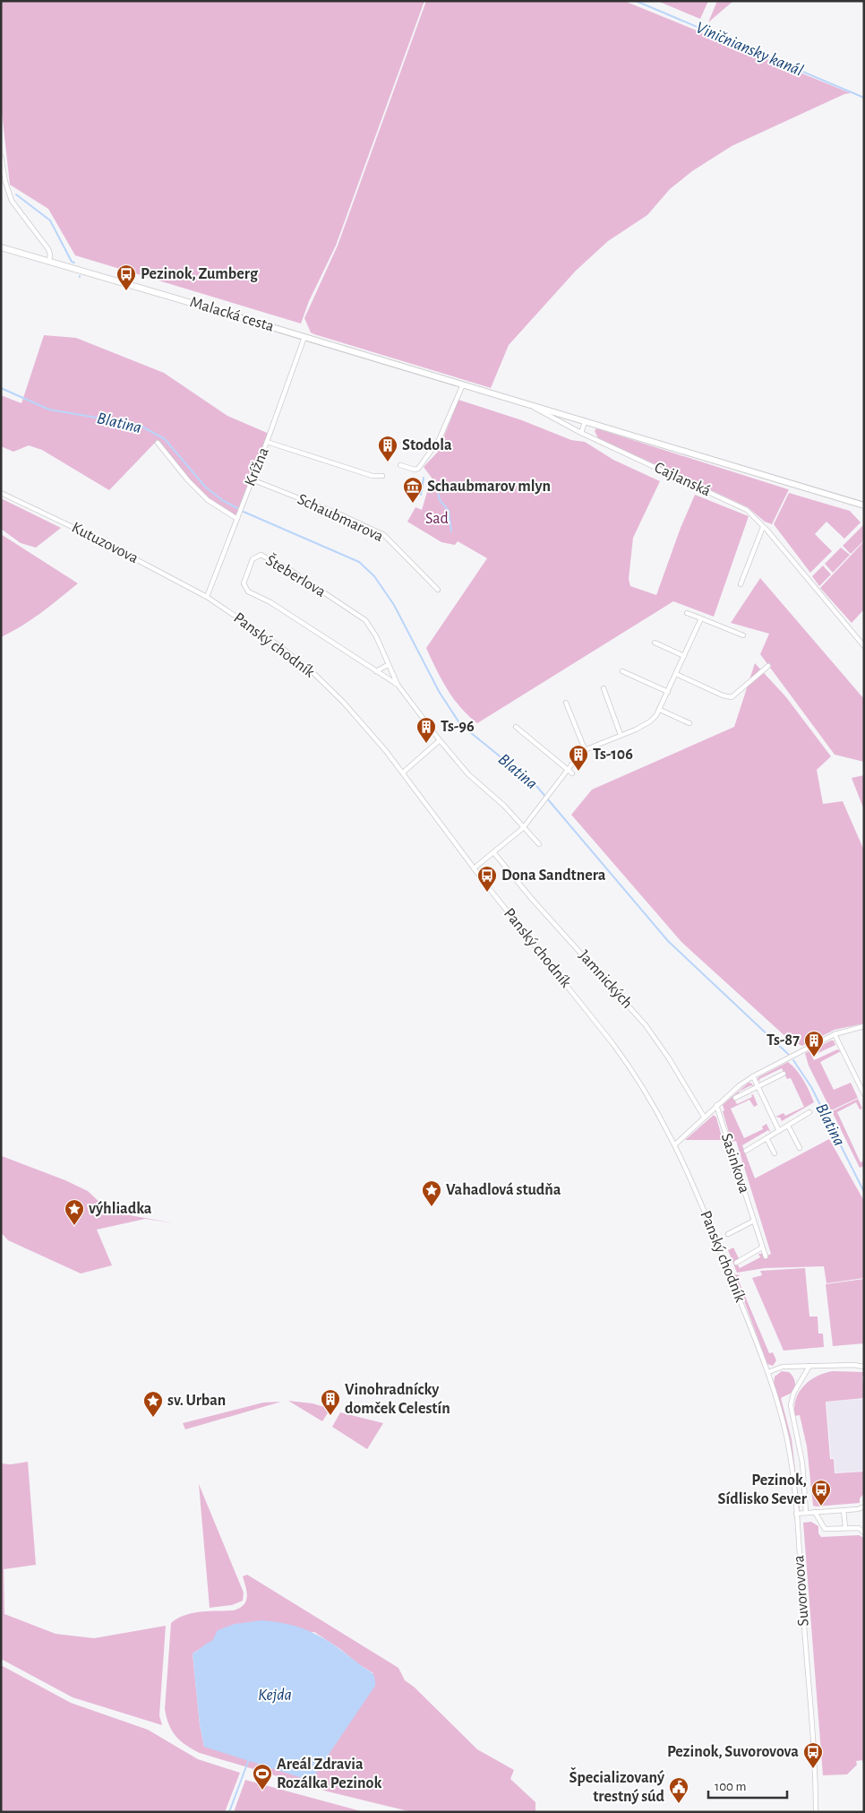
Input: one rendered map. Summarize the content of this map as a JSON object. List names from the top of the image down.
{
  "streets": {
    "main road": ["Malacká cesta"],
    "street": [
      "Krížna",
      "Cajlanská",
      "Schaubmarova",
      "Kutuzovova",
      "Šteberlova",
      "Panský chodník",
      "Jamnických",
      "Sasinkova",
      "Suvorovova"
    ]
  },
  "crossings": [
    ["Malacká cesta", "Krížna"],
    ["Krížna", "Schaubmarova"],
    ["Krížna", "Kutuzovova"],
    ["Krížna", "Panský chodník"],
    ["Kutuzovova", "Panský chodník"],
    ["Panský chodník", "Suvorovova"]
  ],
  "water": ["Viničniansky kanál", "Blatina", "Kejda"],
  "parks": ["Sad"],
  "places": {
    "bus stop": [
      "Pezinok, Zumberg",
      "Dona Sandtnera",
      "Pezinok, Sídlisko Sever",
      "Pezinok, Suvorovova"
    ],
    "building": [
      "Stodola",
      "Ts-96",
      "Ts-106",
      "Ts-87",
      "Vinohradnícky domček Celestín"
    ],
    "museum": ["Schaubmarov mlyn"],
    "place": ["Vahadlová studňa", "výhliadka", "sv. Urban"],
    "sports": ["Areál Zdravia Rozálka Pezinok"],
    "public building": ["Špecializovaný trestný súd"]
  },
  "scale_bar": "100 m"
}
